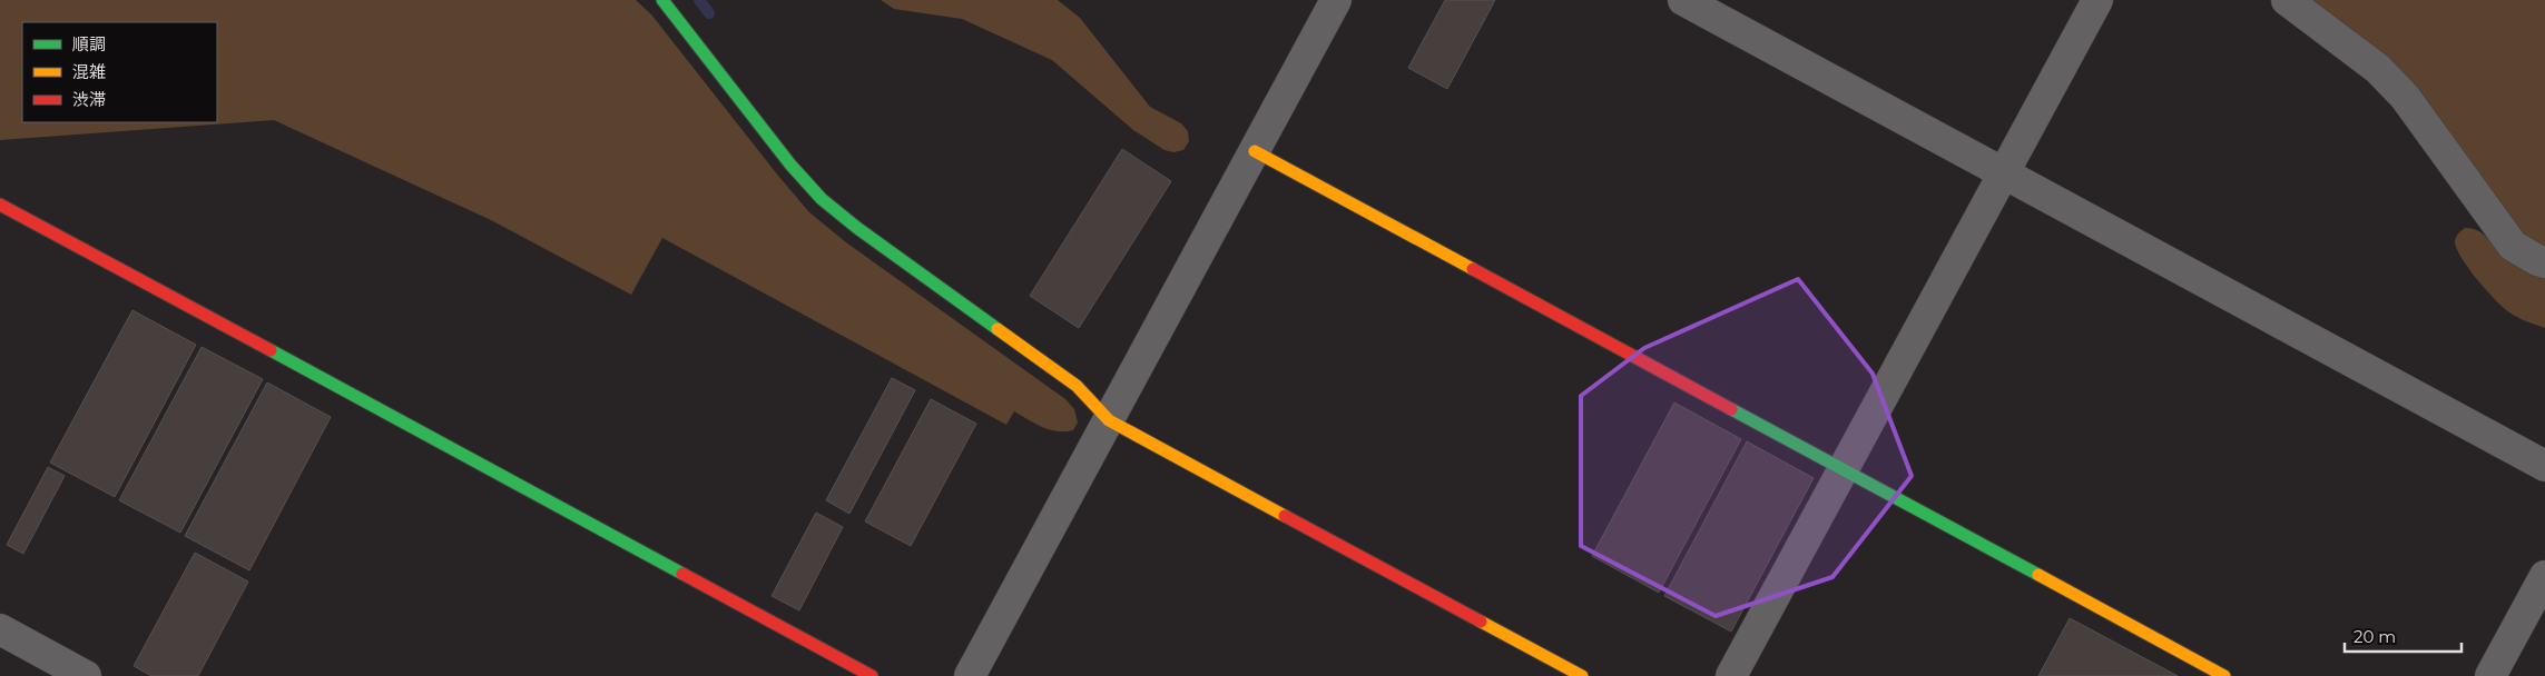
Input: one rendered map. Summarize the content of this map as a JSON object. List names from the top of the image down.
{
  "legend": ["順調", "混雑", "渋滞"],
  "scale_bar": "20 m"
}
